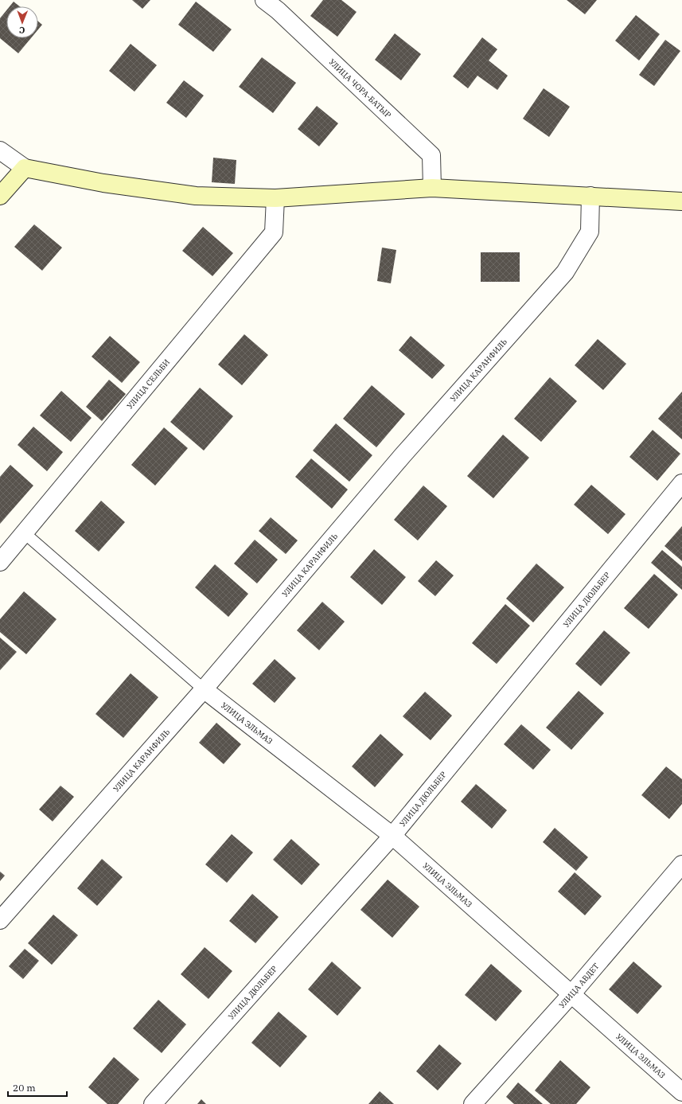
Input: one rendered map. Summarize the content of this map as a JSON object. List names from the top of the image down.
{
  "streets": {
    "street": [
      "УЛИЦА ЧОРА-БАТЫР",
      "УЛИЦА КАРАНФИЛЬ",
      "УЛИЦА СЕЛЬБИ",
      "УЛИЦА ДЮЛЬБЕР",
      "УЛИЦА ЭЛЬМАЗ",
      "УЛИЦА АВДЕТ"
    ]
  },
  "crossings": [
    ["УЛИЦА КАРАНФИЛЬ", "УЛИЦА ЭЛЬМАЗ"],
    ["УЛИЦА ДЮЛЬБЕР", "УЛИЦА ЭЛЬМАЗ"],
    ["УЛИЦА ЭЛЬМАЗ", "УЛИЦА АВДЕТ"]
  ],
  "scale_bar": "20 m",
  "north": "bottom"
}
